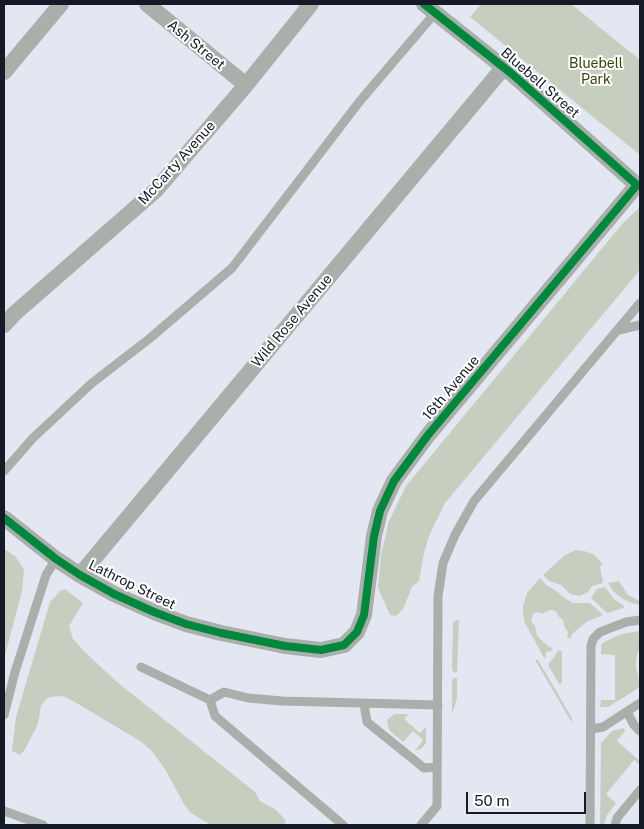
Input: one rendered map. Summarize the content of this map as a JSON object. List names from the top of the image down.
{
  "streets": {
    "street": [
      "Ash Street",
      "Bluebell Street",
      "McCarty Avenue",
      "Wild Rose Avenue",
      "16th Avenue",
      "Lathrop Street"
    ]
  },
  "crossings": [
    ["Ash Street", "McCarty Avenue"],
    ["Bluebell Street", "Wild Rose Avenue"],
    ["Bluebell Street", "16th Avenue"],
    ["Wild Rose Avenue", "Lathrop Street"],
    ["16th Avenue", "Lathrop Street"]
  ],
  "parks": ["Bluebell Park"],
  "scale_bar": "50 m"
}
